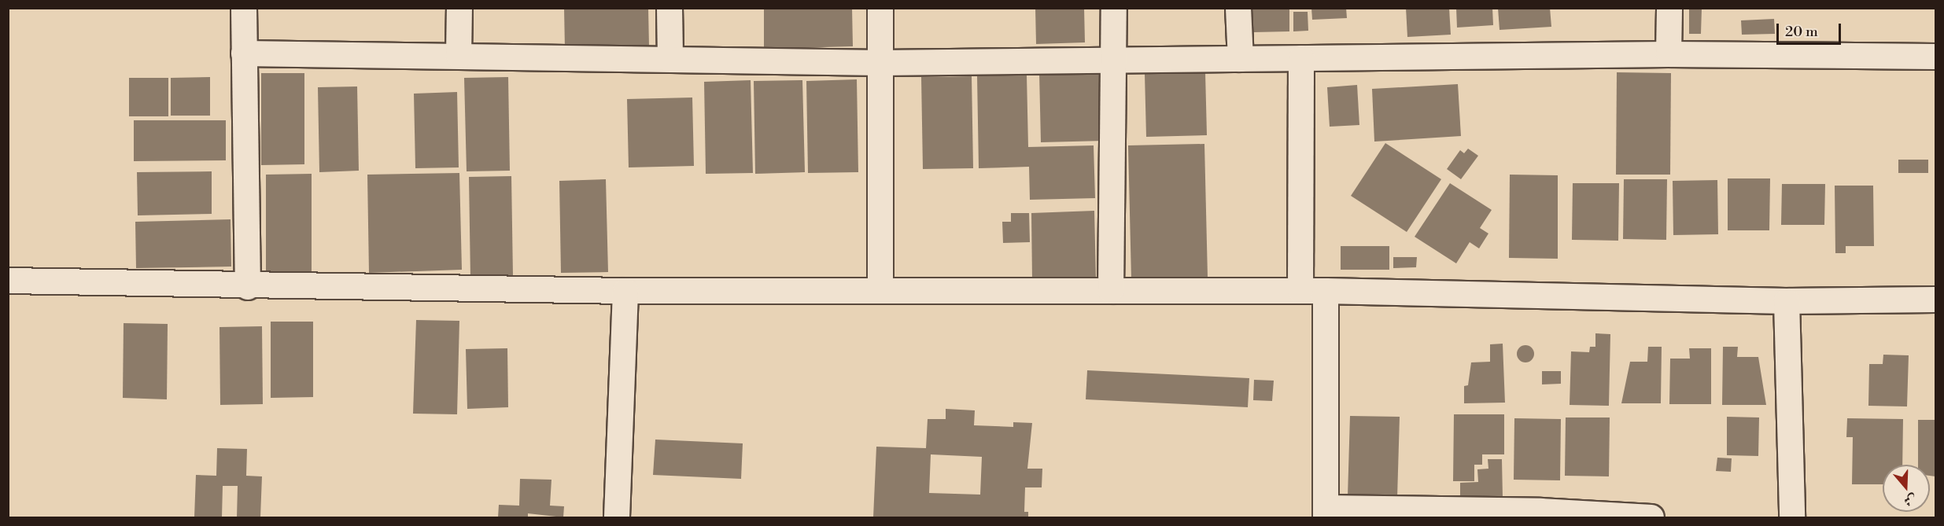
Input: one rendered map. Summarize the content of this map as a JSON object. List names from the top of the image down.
{
  "scale_bar": "20 m",
  "north": "bottom"
}
